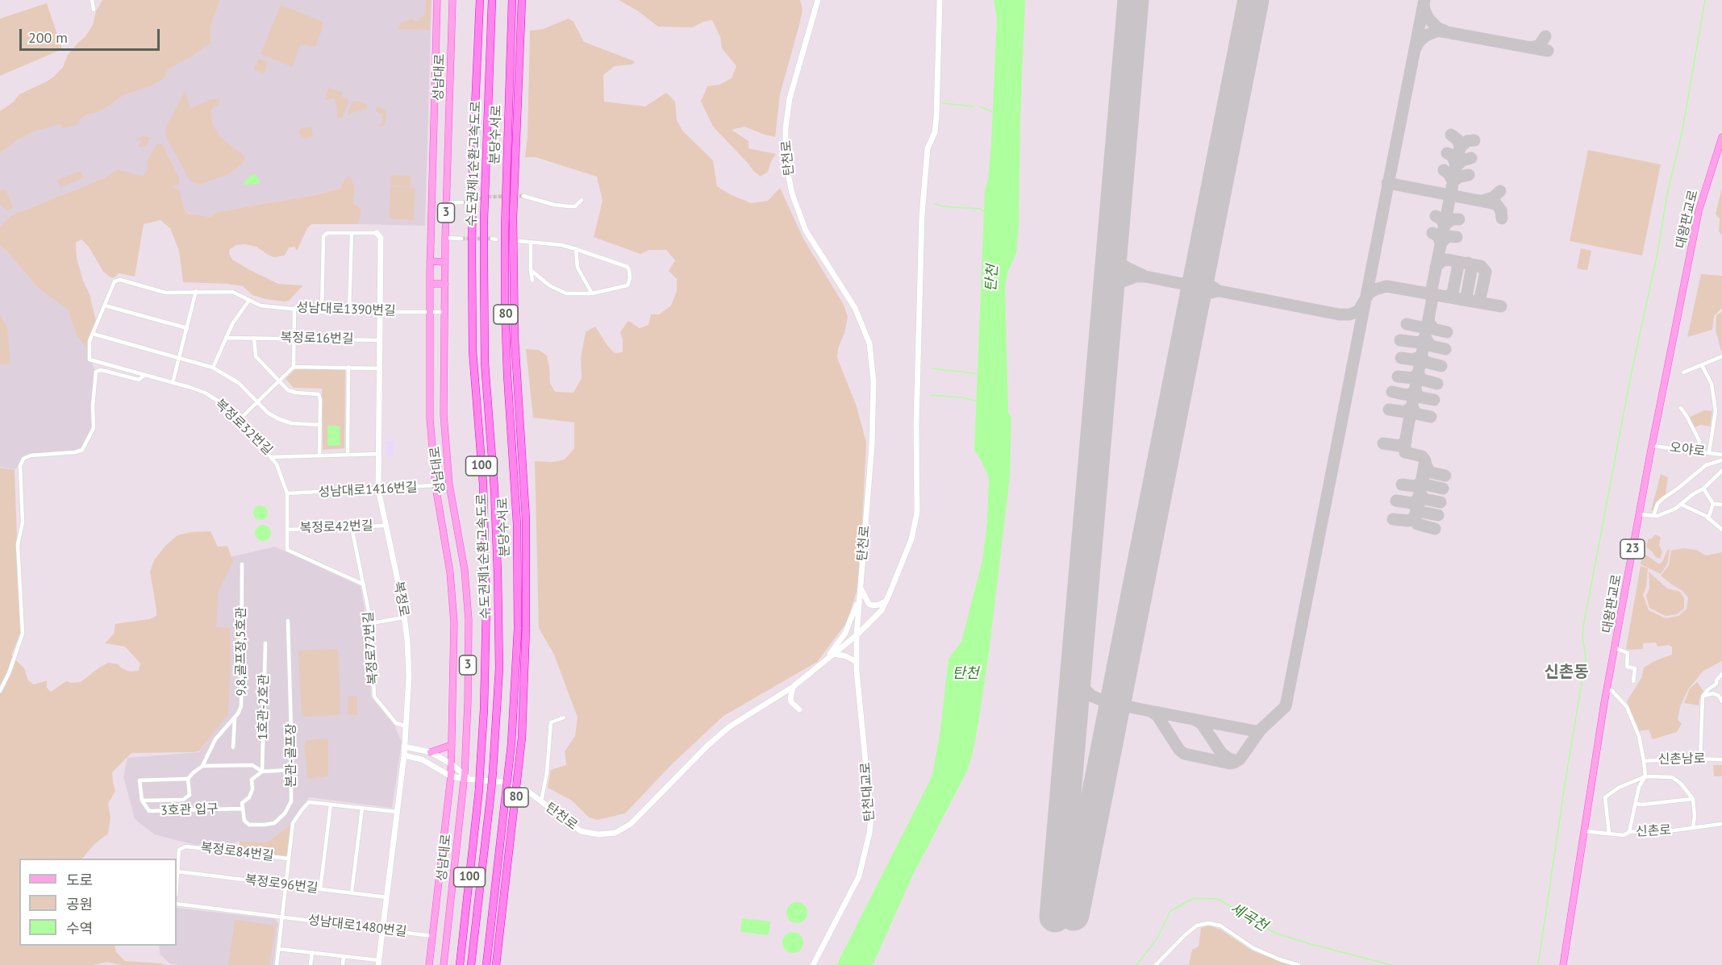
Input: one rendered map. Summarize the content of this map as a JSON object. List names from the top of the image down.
{
  "streets": {
    "highway": [
      "분당수서로",
      "수도권제1순환고속도로",
      "80",
      "100"
    ],
    "main road": [
      "성남대로",
      "3",
      "대왕판교로",
      "23"
    ],
    "street": [
      "탄천로",
      "성남대로1390번길",
      "복정로16번길",
      "복정로32번길",
      "오야로",
      "성남대로1416번길",
      "복정로42번길",
      "복정로",
      "복정로72번길",
      "9,8,골프장,5호관",
      "1호관-2호관",
      "본관-골프장",
      "신촌남로",
      "탄천대교로",
      "3호관 입구",
      "신촌로",
      "복정로84번길",
      "복정로96번길",
      "성남대로1480번길"
    ]
  },
  "crossings": [
    ["성남대로", "탄천로"],
    ["성남대로", "성남대로1390번길"],
    ["성남대로", "성남대로1416번길"],
    ["성남대로", "성남대로1480번길"],
    ["탄천로", "탄천대교로"],
    ["대왕판교로", "오야로"],
    ["대왕판교로", "신촌로"],
    ["성남대로1390번길", "복정로32번길"],
    ["성남대로1390번길", "복정로"],
    ["복정로16번길", "복정로"],
    ["복정로32번길", "복정로"],
    ["성남대로1416번길", "복정로"],
    ["복정로42번길", "복정로"],
    ["복정로42번길", "복정로72번길"],
    ["복정로", "복정로72번길"],
    ["복정로", "복정로84번길"],
    ["복정로", "복정로96번길"],
    ["복정로", "성남대로1480번길"],
    ["본관-골프장", "3호관 입구"],
    ["신촌남로", "신촌로"],
    ["복정로84번길", "복정로96번길"],
    ["복정로84번길", "성남대로1480번길"]
  ],
  "districts": ["신촌동"],
  "water": ["탄천", "세곡천"],
  "legend": ["도로", "공원", "수역"],
  "scale_bar": "200 m"
}
